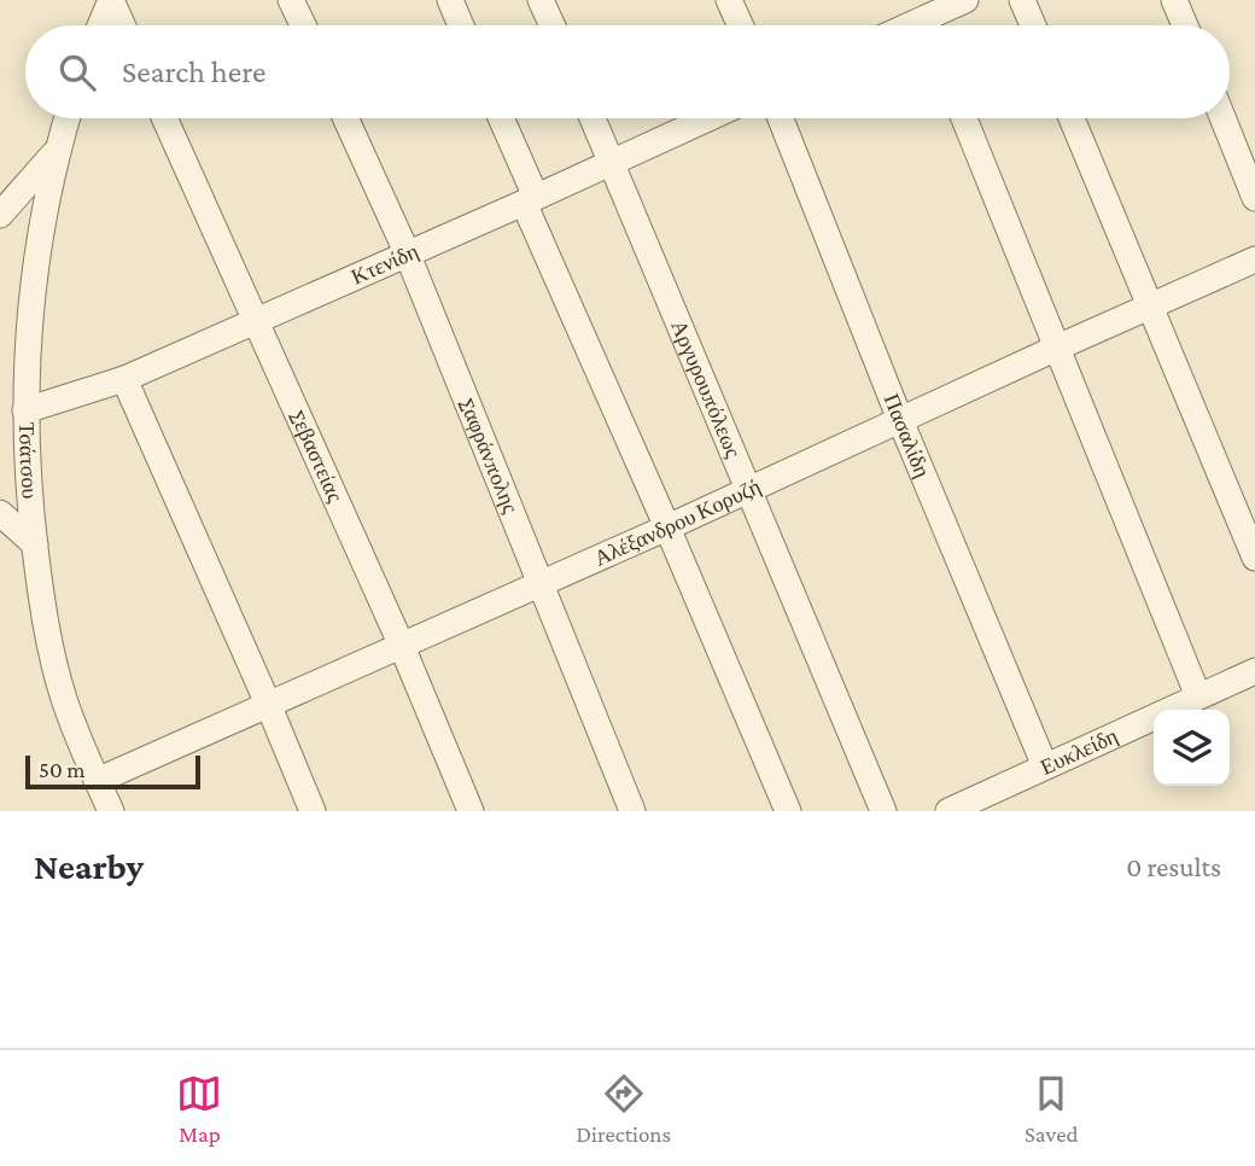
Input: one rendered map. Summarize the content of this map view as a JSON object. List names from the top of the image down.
{
  "streets": {
    "street": [
      "Κτενίδη",
      "Αργυρουπόλεως",
      "Πασαλίδη",
      "Σαφράνπολης",
      "Σεβαστείας",
      "Τσάτσου",
      "Αλέξανδρου Κορυζή",
      "Ευκλείδη"
    ]
  },
  "crossings": [
    ["Κτενίδη", "Αργυρουπόλεως"],
    ["Κτενίδη", "Σαφράνπολης"],
    ["Κτενίδη", "Σεβαστείας"],
    ["Κτενίδη", "Τσάτσου"],
    ["Αργυρουπόλεως", "Αλέξανδρου Κορυζή"],
    ["Πασαλίδη", "Αλέξανδρου Κορυζή"],
    ["Πασαλίδη", "Ευκλείδη"],
    ["Σαφράνπολης", "Αλέξανδρου Κορυζή"],
    ["Σεβαστείας", "Αλέξανδρου Κορυζή"],
    ["Τσάτσου", "Αλέξανδρου Κορυζή"]
  ],
  "scale_bar": "50 m",
  "page": {
    "search": "Search here",
    "scale": "50 m",
    "heading": ["Nearby", "0 results"],
    "nav": ["Map", "Directions", "Saved"]
  }
}
